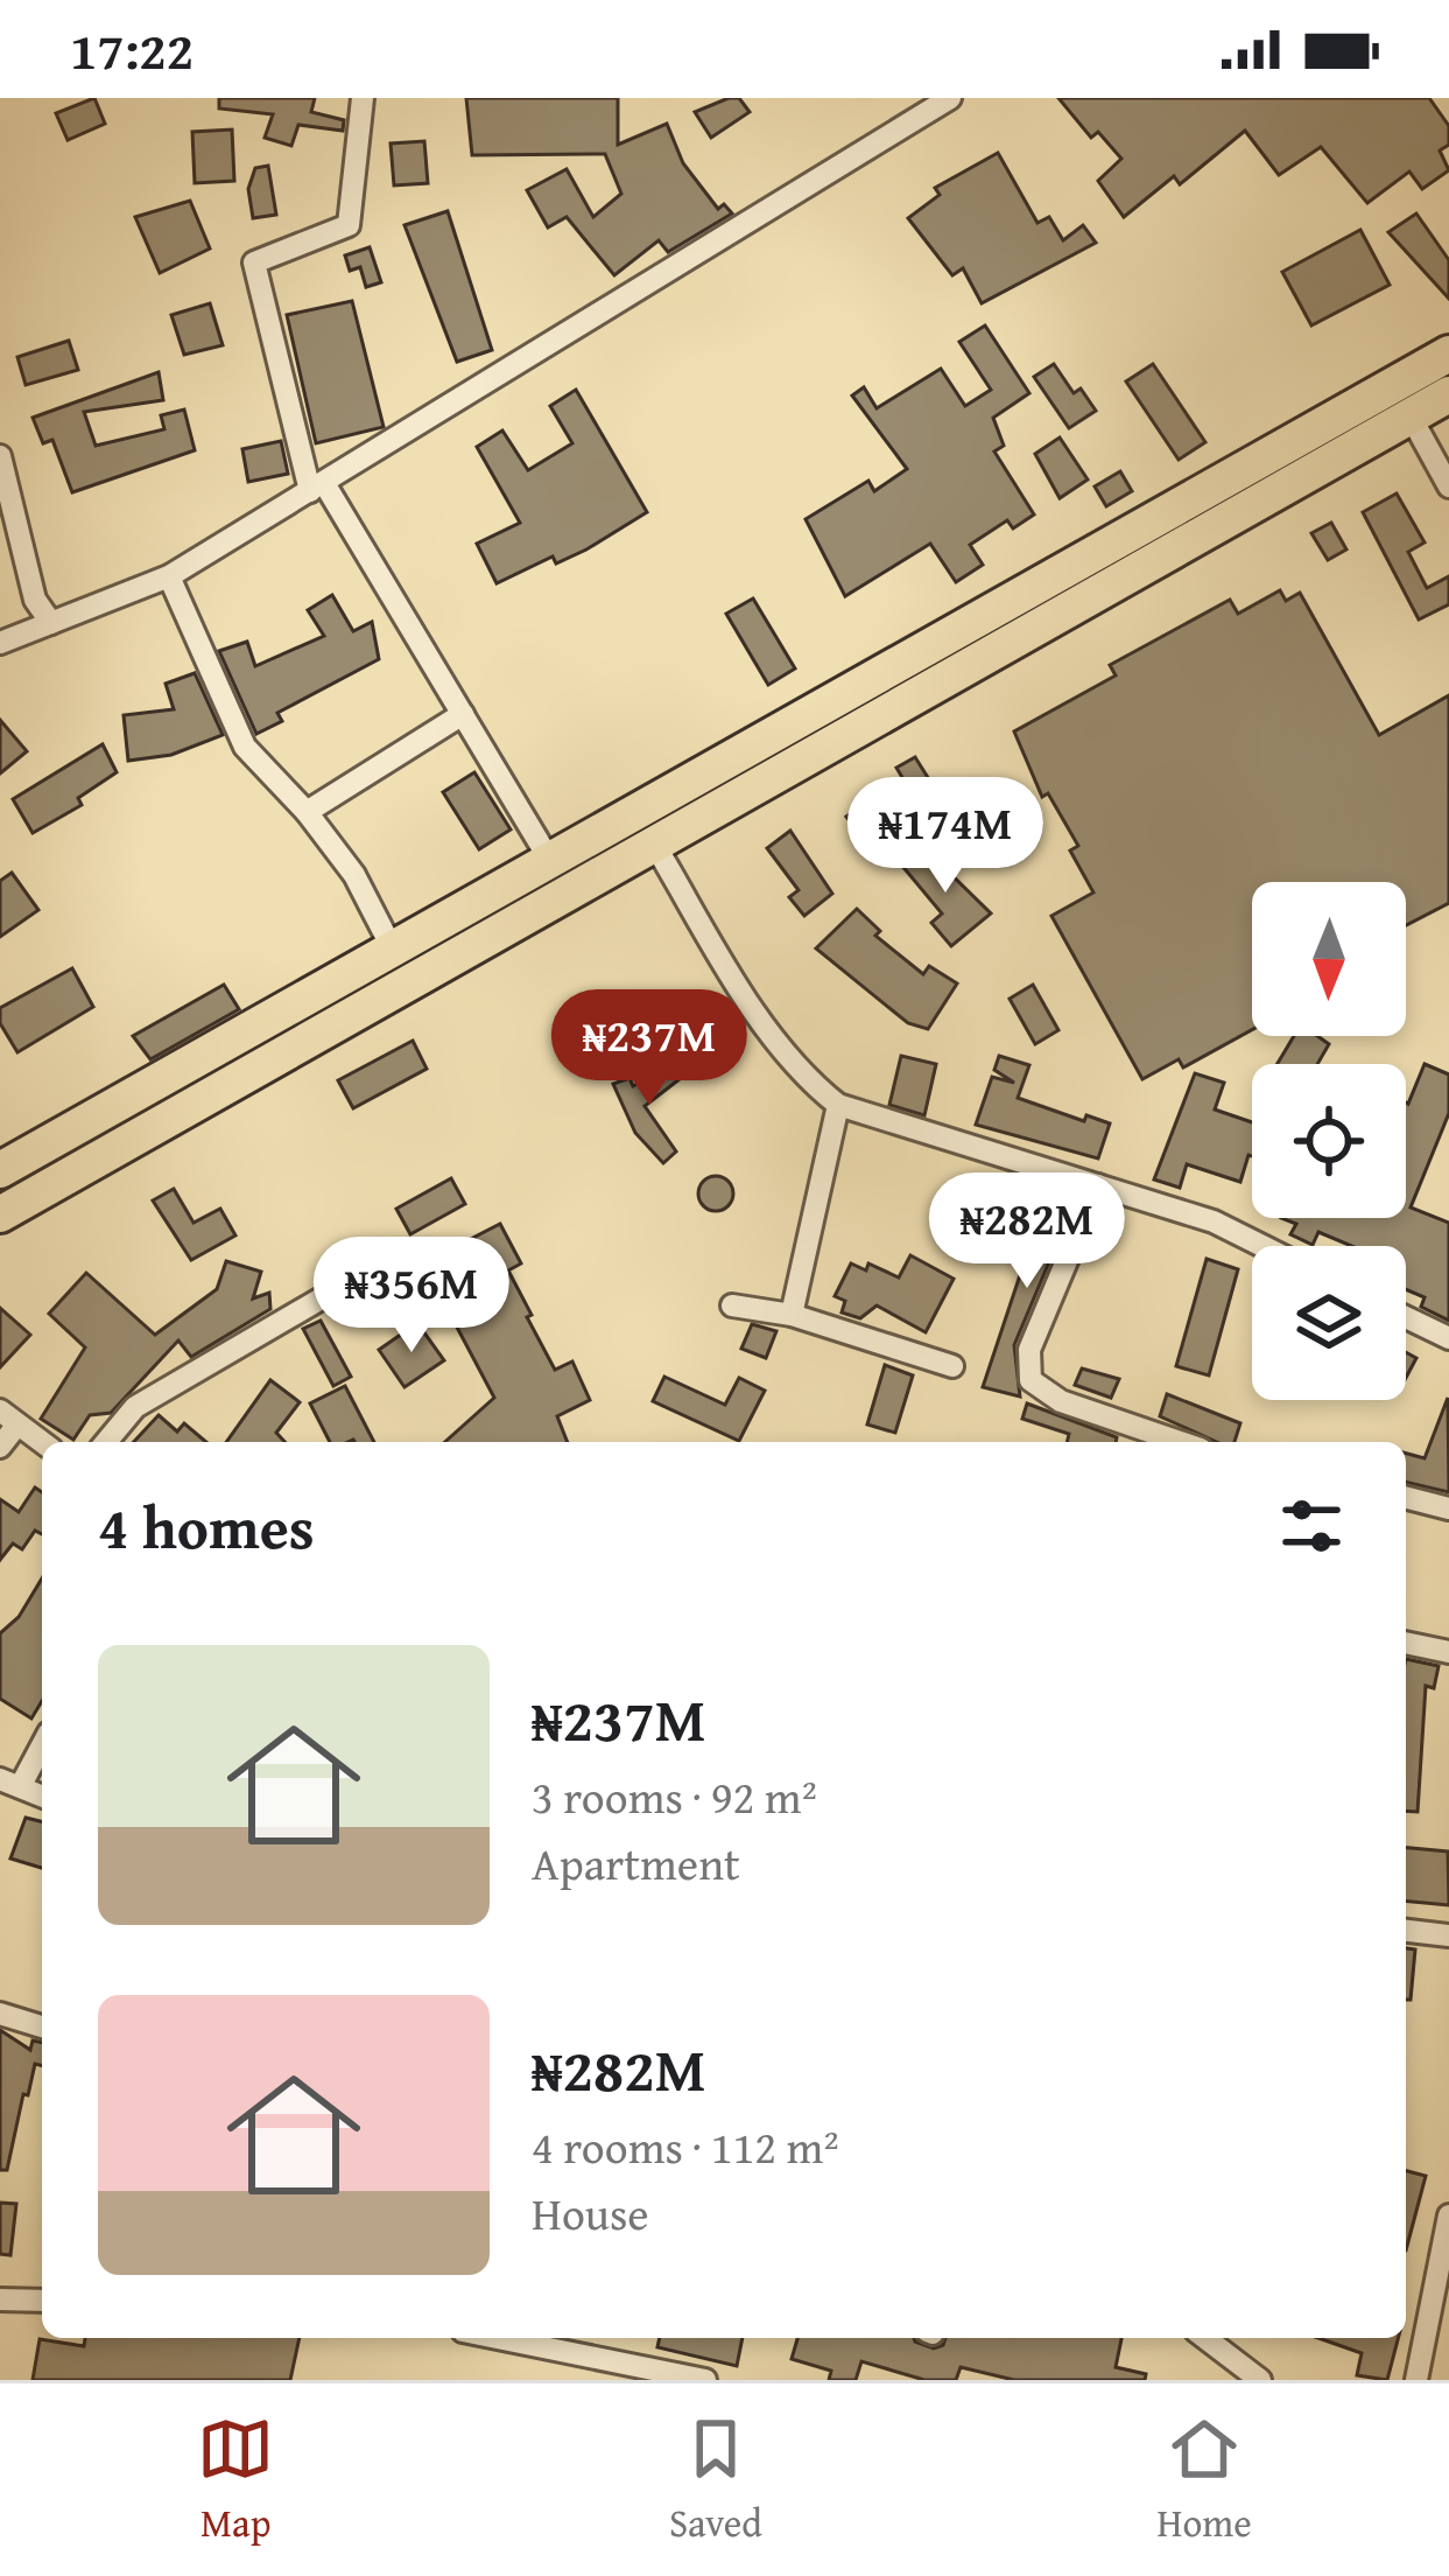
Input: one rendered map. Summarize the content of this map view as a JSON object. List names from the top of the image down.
{
  "north": "bottom",
  "page": {
    "status": "17:22",
    "price": [
      "₦174M",
      "₦237M",
      "₦282M",
      "₦356M"
    ],
    "heading": "4 homes",
    "list": [
      {
        "name": "₦237M",
        "note": "3 rooms · 92 m² · Apartment"
      },
      {
        "name": "₦282M",
        "note": "4 rooms · 112 m² · House"
      }
    ],
    "tabs": ["Map", "Saved", "Home"]
  }
}
